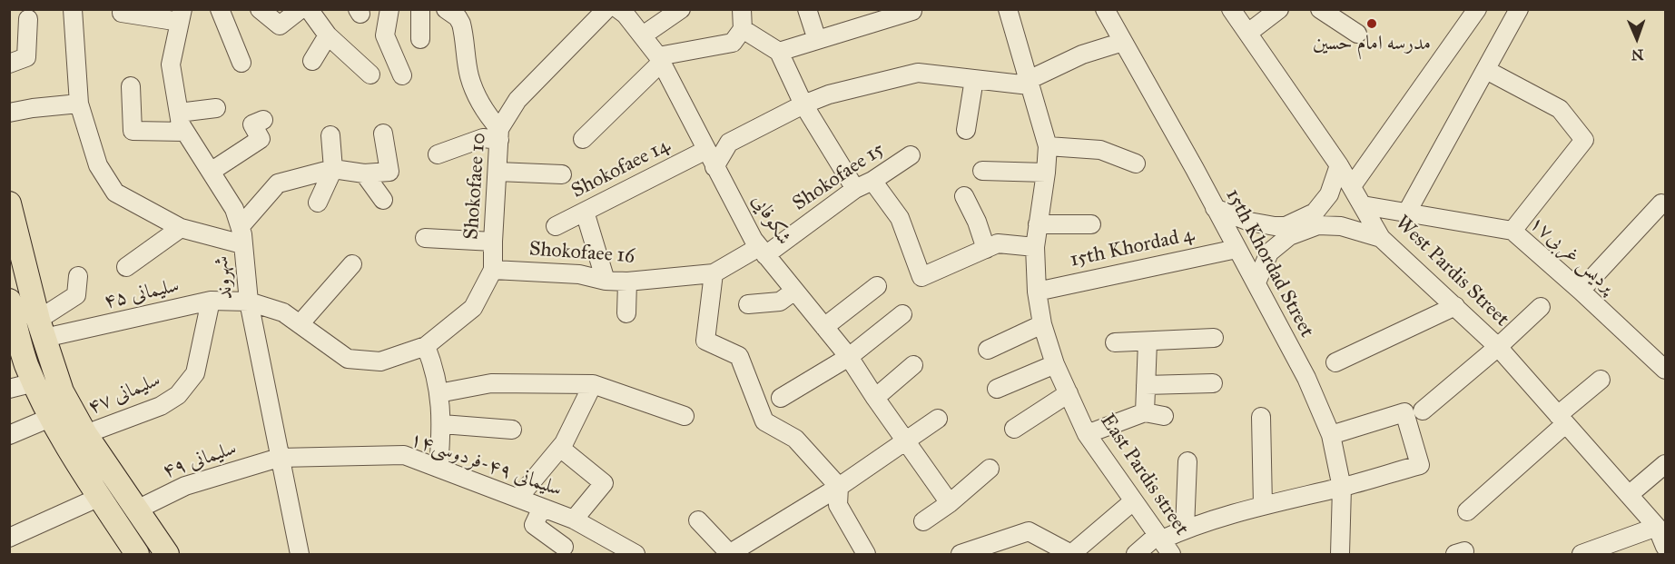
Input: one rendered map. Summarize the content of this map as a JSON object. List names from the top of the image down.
{
  "streets": {
    "street": [
      "Shokofaee 14",
      "Shokofaee 15",
      "Shokofaee 10",
      "شکوفایی",
      "15th Khordad 4",
      "Shokofaee 16",
      "پردیس غربی۱۷",
      "15th Khordad Street",
      "West Pardis Street",
      "شهروند",
      "سلیمانی ۴۵",
      "سلیمانی ۴۷",
      "سلیمانی ۴۹",
      "سلیمانی ۴۹-فردوسی۱۴",
      "East Pardis street"
    ]
  },
  "crossings": [
    ["Shokofaee 14", "شکوفایی"],
    ["Shokofaee 15", "شکوفایی"],
    ["Shokofaee 15", "Shokofaee 16"],
    ["Shokofaee 10", "Shokofaee 16"],
    ["Shokofaee 10", "سلیمانی ۴۵"],
    ["شکوفایی", "Shokofaee 16"],
    ["15th Khordad 4", "15th Khordad Street"],
    ["15th Khordad 4", "East Pardis street"],
    ["پردیس غربی۱۷", "West Pardis Street"],
    ["شهروند", "سلیمانی ۴۵"],
    ["شهروند", "سلیمانی ۴۹"],
    ["شهروند", "سلیمانی ۴۹-فردوسی۱۴"],
    ["سلیمانی ۴۵", "سلیمانی ۴۷"],
    ["سلیمانی ۴۹", "سلیمانی ۴۹-فردوسی۱۴"]
  ],
  "places": ["مدرسه امام حسین"],
  "north": "bottom"
}
